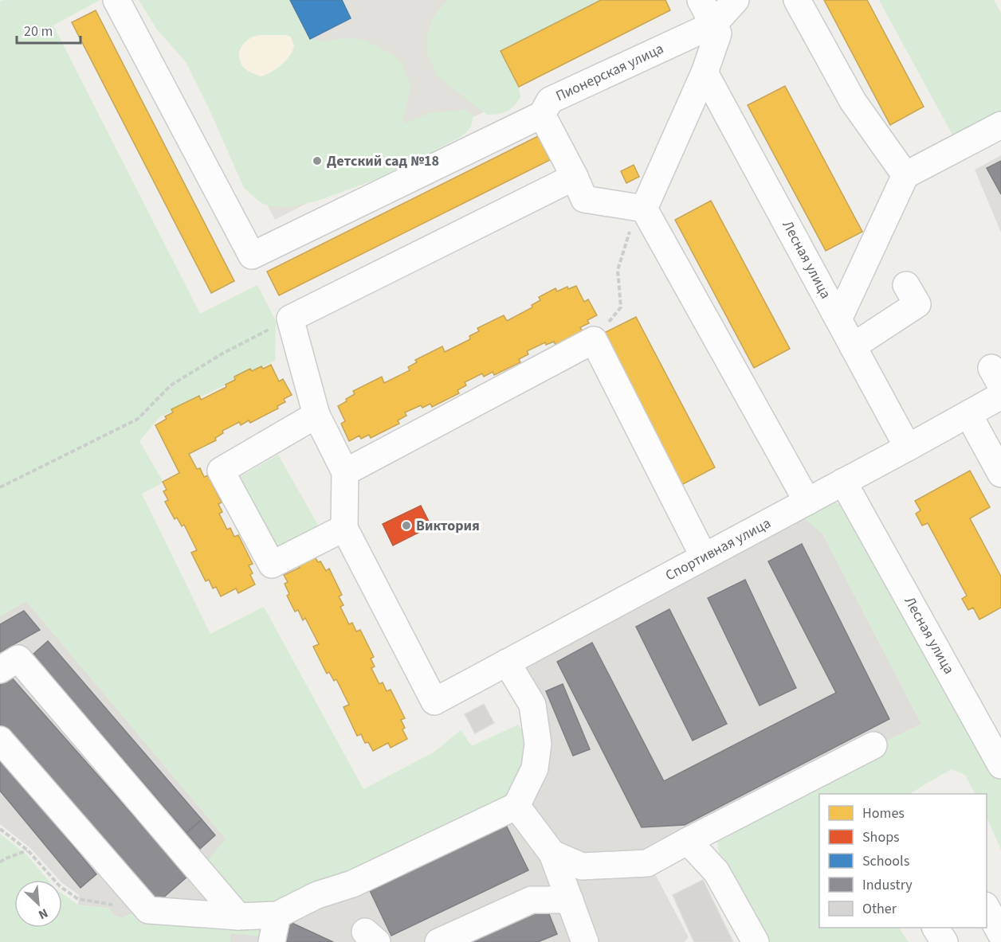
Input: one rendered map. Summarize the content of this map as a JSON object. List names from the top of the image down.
{
  "streets": {
    "street": ["Пионерская улица", "Лесная улица", "Спортивная улица"]
  },
  "crossings": [
    ["Лесная улица", "Спортивная улица"]
  ],
  "places": ["Детский сад №18", "Виктория"],
  "legend": [
    "Homes",
    "Shops",
    "Schools",
    "Industry",
    "Other"
  ],
  "scale_bar": "20 m",
  "north": "bottom right"
}
